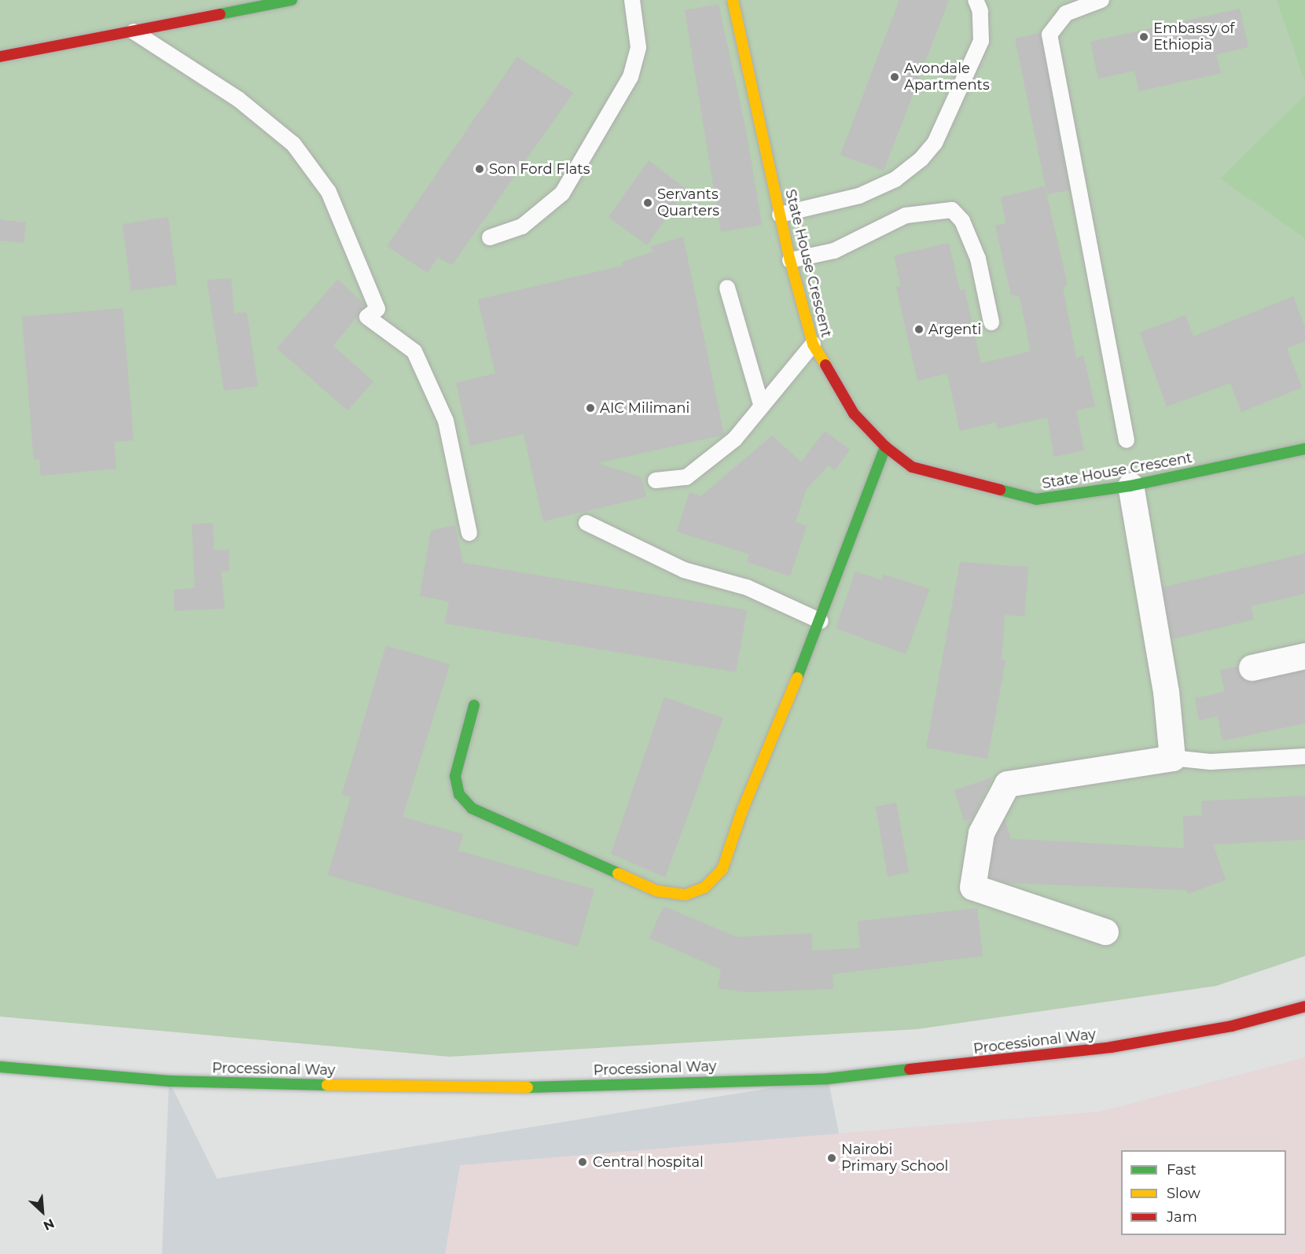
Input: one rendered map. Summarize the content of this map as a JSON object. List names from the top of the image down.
{
  "streets": {
    "street": ["State House Crescent", "Processional Way"]
  },
  "places": [
    "Embassy of Ethiopia",
    "Avondale Apartments",
    "Son Ford Flats",
    "Servants Quarters",
    "Argenti",
    "AIC Milimani",
    "Nairobi Primary School",
    "Central hospital"
  ],
  "legend": ["Fast", "Slow", "Jam"],
  "north": "bottom right"
}
